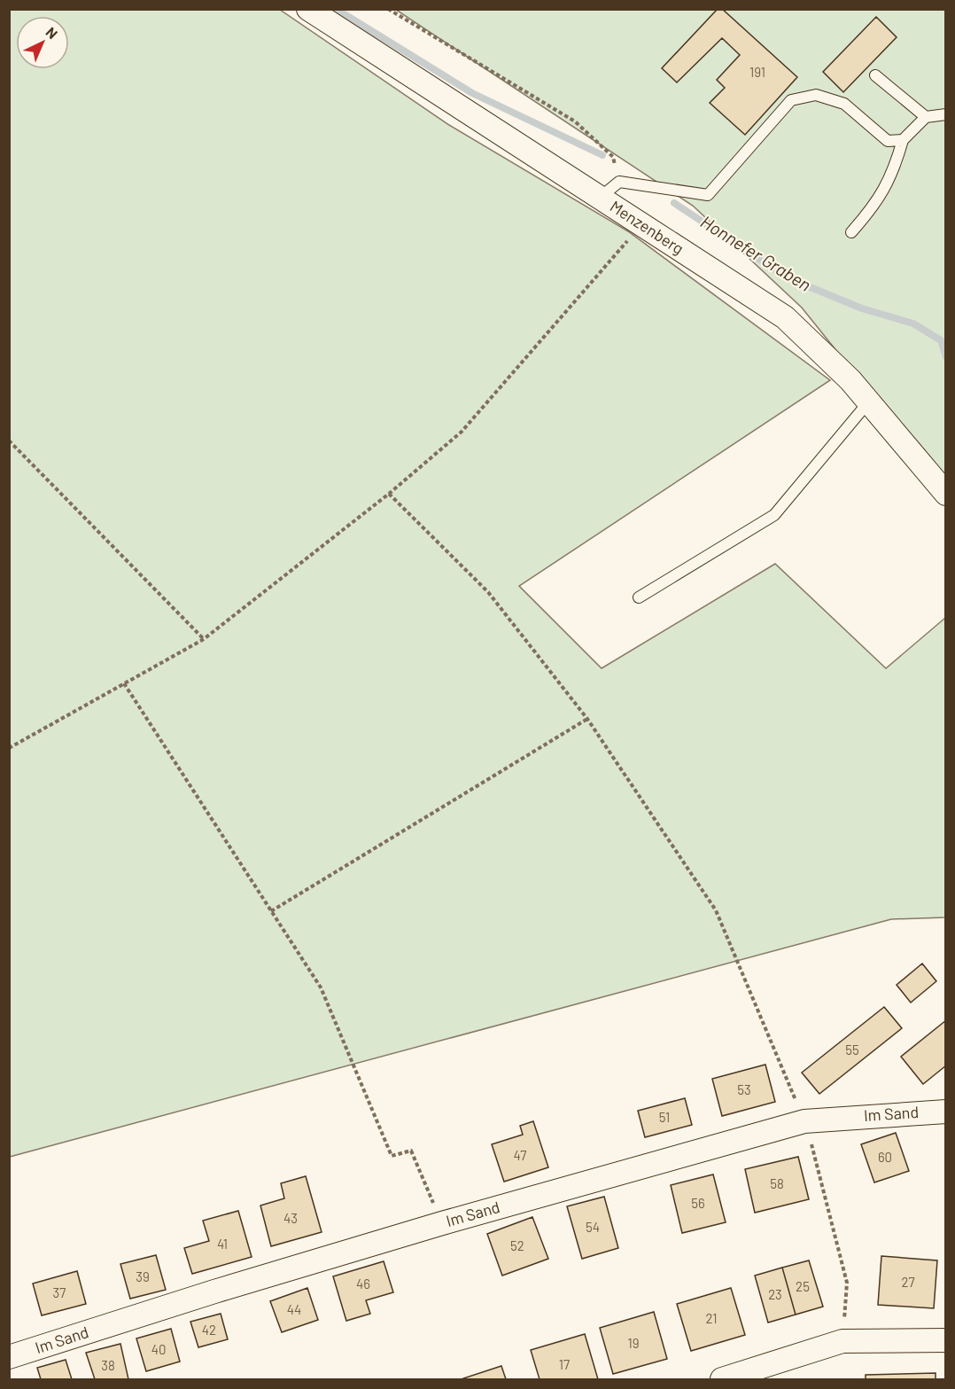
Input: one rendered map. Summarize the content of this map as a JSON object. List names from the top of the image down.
{
  "streets": {
    "street": ["Menzenberg", "Im Sand"]
  },
  "water": ["Honnefer Graben"],
  "house_numbers": [
    "191",
    "55",
    "53",
    "51",
    "47",
    "60",
    "58",
    "56",
    "43",
    "54",
    "41",
    "52",
    "39",
    "27",
    "46",
    "25",
    "37",
    "23",
    "44",
    "21",
    "42",
    "19",
    "40",
    "17",
    "38"
  ],
  "north": "top right"
}
